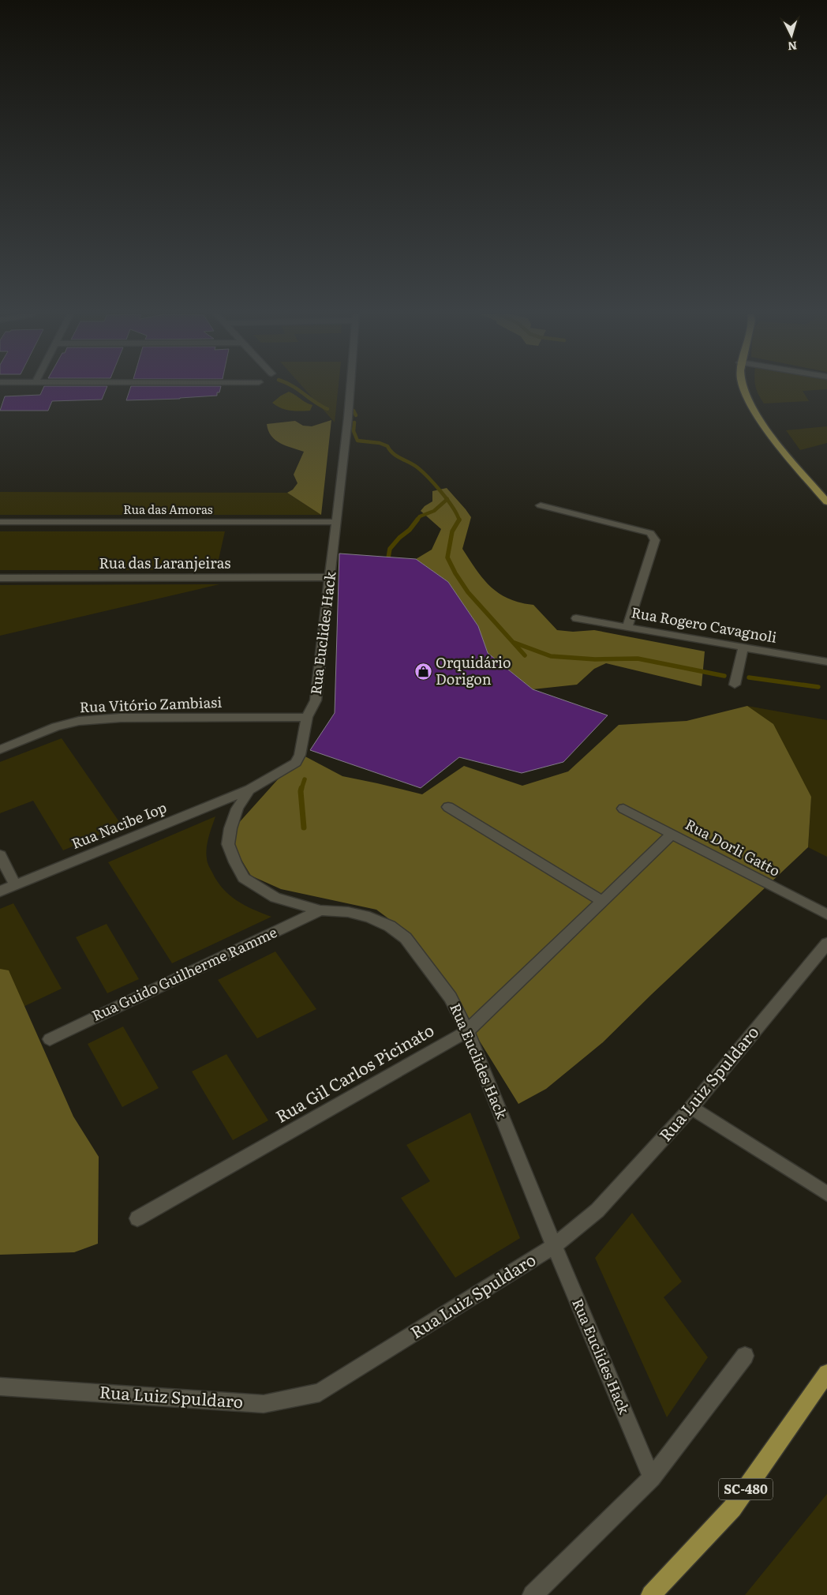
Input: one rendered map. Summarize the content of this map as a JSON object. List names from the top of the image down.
{
  "streets": {
    "main road": ["SC-480"],
    "street": [
      "Rua das Amoras",
      "Rua das Laranjeiras",
      "Rua Rogero Cavagnoli",
      "Rua Euclides Hack",
      "Rua Vitório Zambiasi",
      "Rua Nacibe Iop",
      "Rua Dorli Gatto",
      "Rua Guido Guilherme Ramme",
      "Rua Gil Carlos Picinato",
      "Rua Luiz Spuldaro"
    ]
  },
  "crossings": [
    ["Rua das Amoras", "Rua Euclides Hack"],
    ["Rua das Laranjeiras", "Rua Euclides Hack"],
    ["Rua Euclides Hack", "Rua Vitório Zambiasi"],
    ["Rua Euclides Hack", "Rua Nacibe Iop"],
    ["Rua Euclides Hack", "Rua Guido Guilherme Ramme"],
    ["Rua Euclides Hack", "Rua Gil Carlos Picinato"],
    ["Rua Euclides Hack", "Rua Luiz Spuldaro"],
    ["Rua Dorli Gatto", "Rua Gil Carlos Picinato"]
  ],
  "places": {
    "shop": ["Orquidário Dorigon"]
  },
  "north": "bottom"
}
